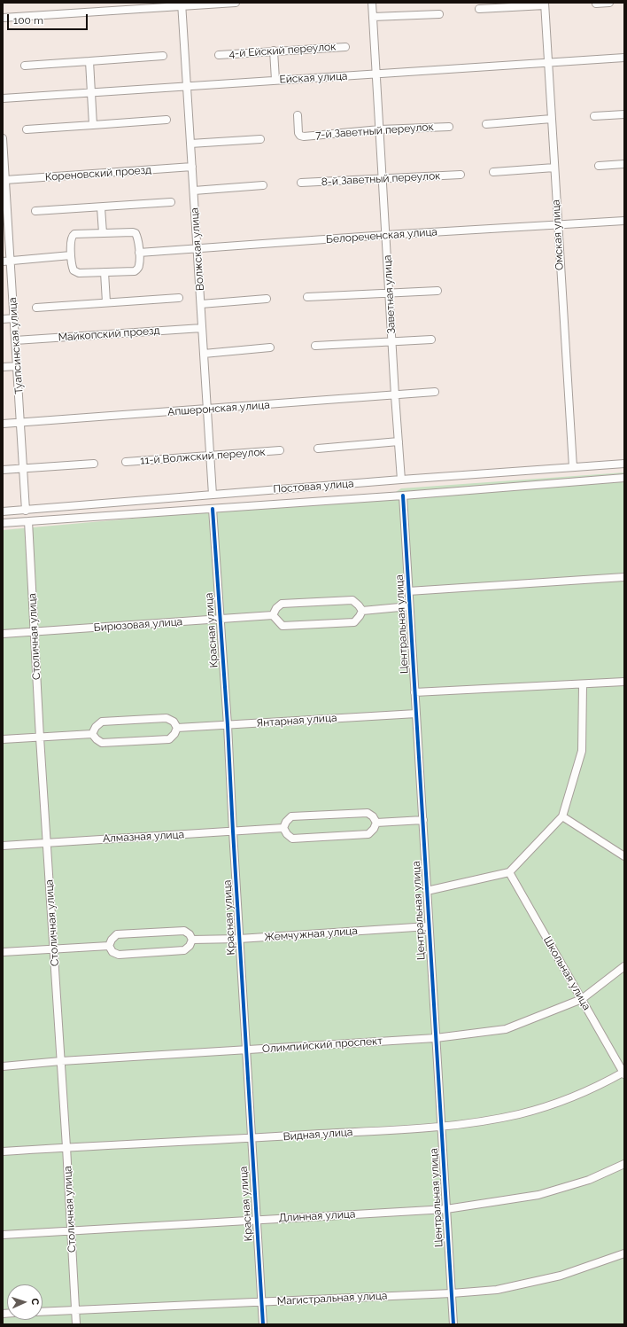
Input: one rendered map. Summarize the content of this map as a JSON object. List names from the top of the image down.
{
  "streets": {
    "street": [
      "4-й Ейский переулок",
      "Ейская улица",
      "7-й Заветный переулок",
      "Кореновский проезд",
      "8-й Заветный переулок",
      "Омская улица",
      "Белореченская улица",
      "Волжская улица",
      "Заветная улица",
      "Майкопский проезд",
      "Туапсинская улица",
      "Апшеронская улица",
      "11-й Волжский переулок",
      "Постовая улица",
      "Центральная улица",
      "Бирюзовая улица",
      "Красная улица",
      "Столичная улица",
      "Янтарная улица",
      "Алмазная улица",
      "Жемчужная улица",
      "Школьная улица",
      "Олимпийский проспект",
      "Видная улица",
      "Длинная улица",
      "Магистральная улица"
    ]
  },
  "crossings": [
    ["Ейская улица", "Омская улица"],
    ["Ейская улица", "Волжская улица"],
    ["Ейская улица", "Заветная улица"],
    ["7-й Заветный переулок", "Заветная улица"],
    ["Кореновский проезд", "Волжская улица"],
    ["Кореновский проезд", "Туапсинская улица"],
    ["8-й Заветный переулок", "Заветная улица"],
    ["Омская улица", "Белореченская улица"],
    ["Омская улица", "Постовая улица"],
    ["Белореченская улица", "Волжская улица"],
    ["Белореченская улица", "Заветная улица"],
    ["Волжская улица", "Майкопский проезд"],
    ["Волжская улица", "Апшеронская улица"],
    ["Волжская улица", "11-й Волжский переулок"],
    ["Волжская улица", "Постовая улица"],
    ["Заветная улица", "Апшеронская улица"],
    ["Заветная улица", "Постовая улица"],
    ["Майкопский проезд", "Туапсинская улица"],
    ["Туапсинская улица", "Апшеронская улица"],
    ["Туапсинская улица", "Постовая улица"],
    ["Постовая улица", "Центральная улица"],
    ["Постовая улица", "Красная улица"],
    ["Постовая улица", "Столичная улица"],
    ["Центральная улица", "Янтарная улица"],
    ["Центральная улица", "Жемчужная улица"],
    ["Центральная улица", "Олимпийский проспект"],
    ["Центральная улица", "Видная улица"],
    ["Центральная улица", "Длинная улица"],
    ["Центральная улица", "Магистральная улица"],
    ["Бирюзовая улица", "Красная улица"],
    ["Бирюзовая улица", "Столичная улица"],
    ["Красная улица", "Янтарная улица"],
    ["Красная улица", "Алмазная улица"],
    ["Красная улица", "Жемчужная улица"],
    ["Красная улица", "Олимпийский проспект"],
    ["Красная улица", "Видная улица"],
    ["Красная улица", "Длинная улица"],
    ["Красная улица", "Магистральная улица"],
    ["Столичная улица", "Алмазная улица"],
    ["Столичная улица", "Олимпийский проспект"],
    ["Столичная улица", "Видная улица"],
    ["Столичная улица", "Длинная улица"],
    ["Столичная улица", "Магистральная улица"],
    ["Школьная улица", "Олимпийский проспект"],
    ["Школьная улица", "Видная улица"]
  ],
  "scale_bar": "100 m",
  "north": "right"
}
